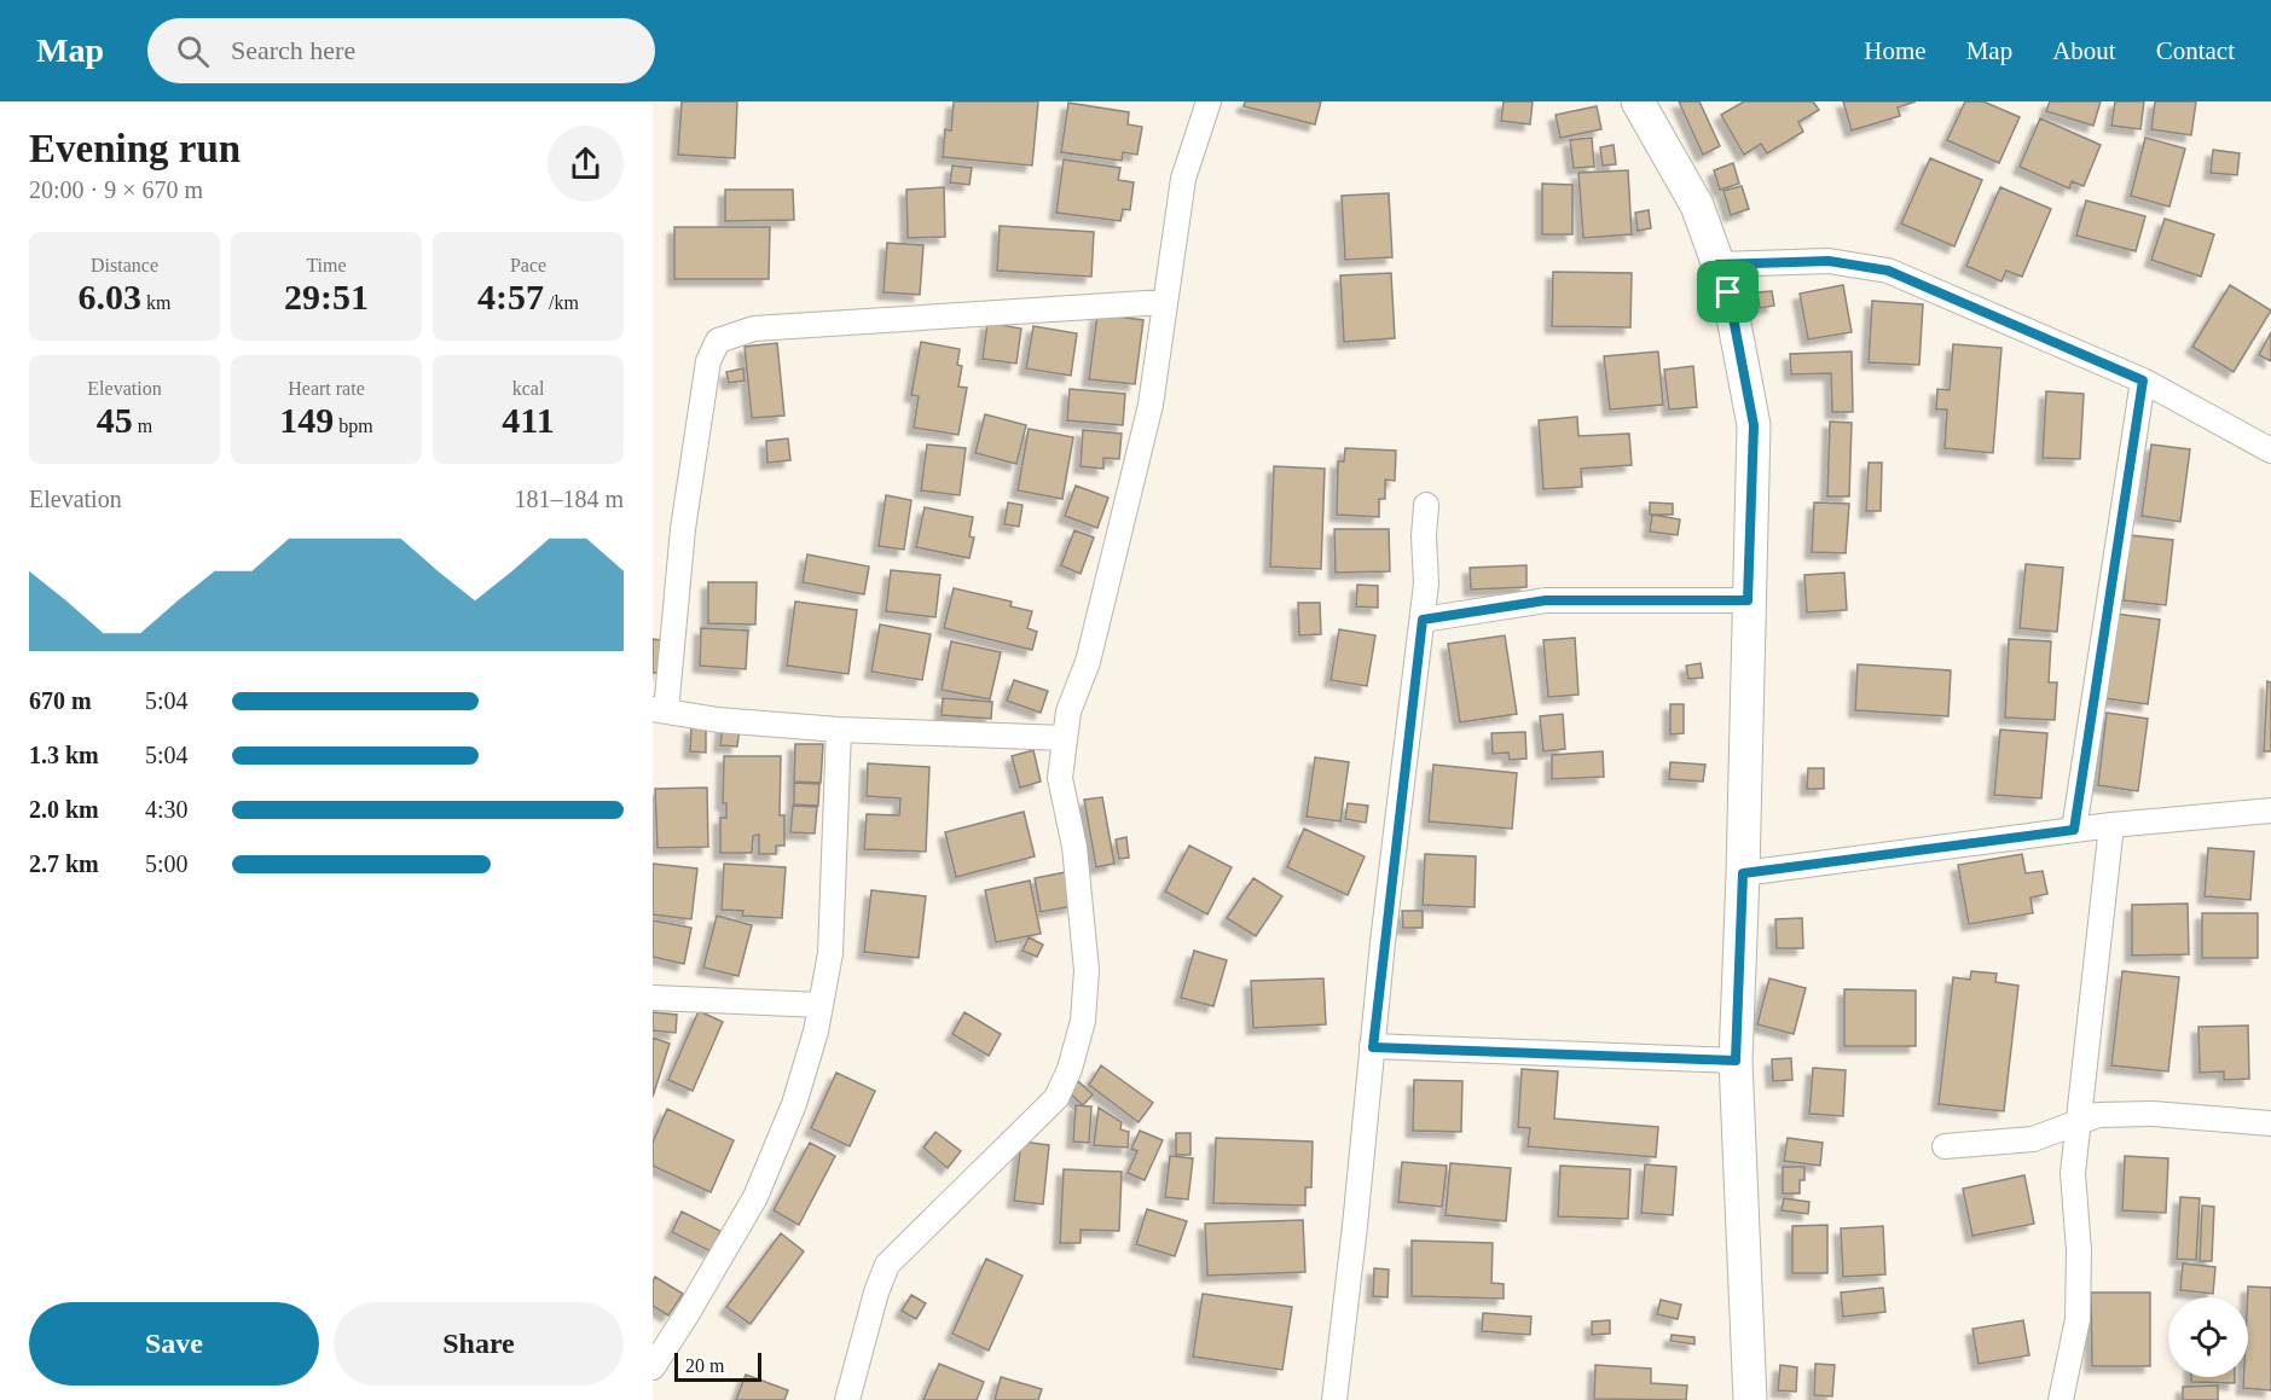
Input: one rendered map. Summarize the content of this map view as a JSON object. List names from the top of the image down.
{
  "scale_bar": "20 m",
  "page": {
    "header": "Map",
    "search": "Search here",
    "nav": [
      "Home",
      "Map",
      "About",
      "Contact"
    ],
    "heading": ["Evening run", "20:00 · 9 × 670 m"],
    "stats": [
      ["Distance", "6.03 km"],
      ["Time", "29:51"],
      ["Pace", "4:57 /km"],
      ["Elevation", "45 m"],
      ["Heart rate", "149 bpm"],
      ["kcal", "411"]
    ],
    "chart": ["Elevation", "181–184 m"],
    "list": [
      {
        "name": "670 m",
        "note": "5:04"
      },
      {
        "name": "1.3 km",
        "note": "5:04"
      },
      {
        "name": "2.0 km",
        "note": "4:30"
      },
      {
        "name": "2.7 km",
        "note": "5:00"
      }
    ],
    "buttons": ["Save", "Share"],
    "scale": "20 m"
  }
}
